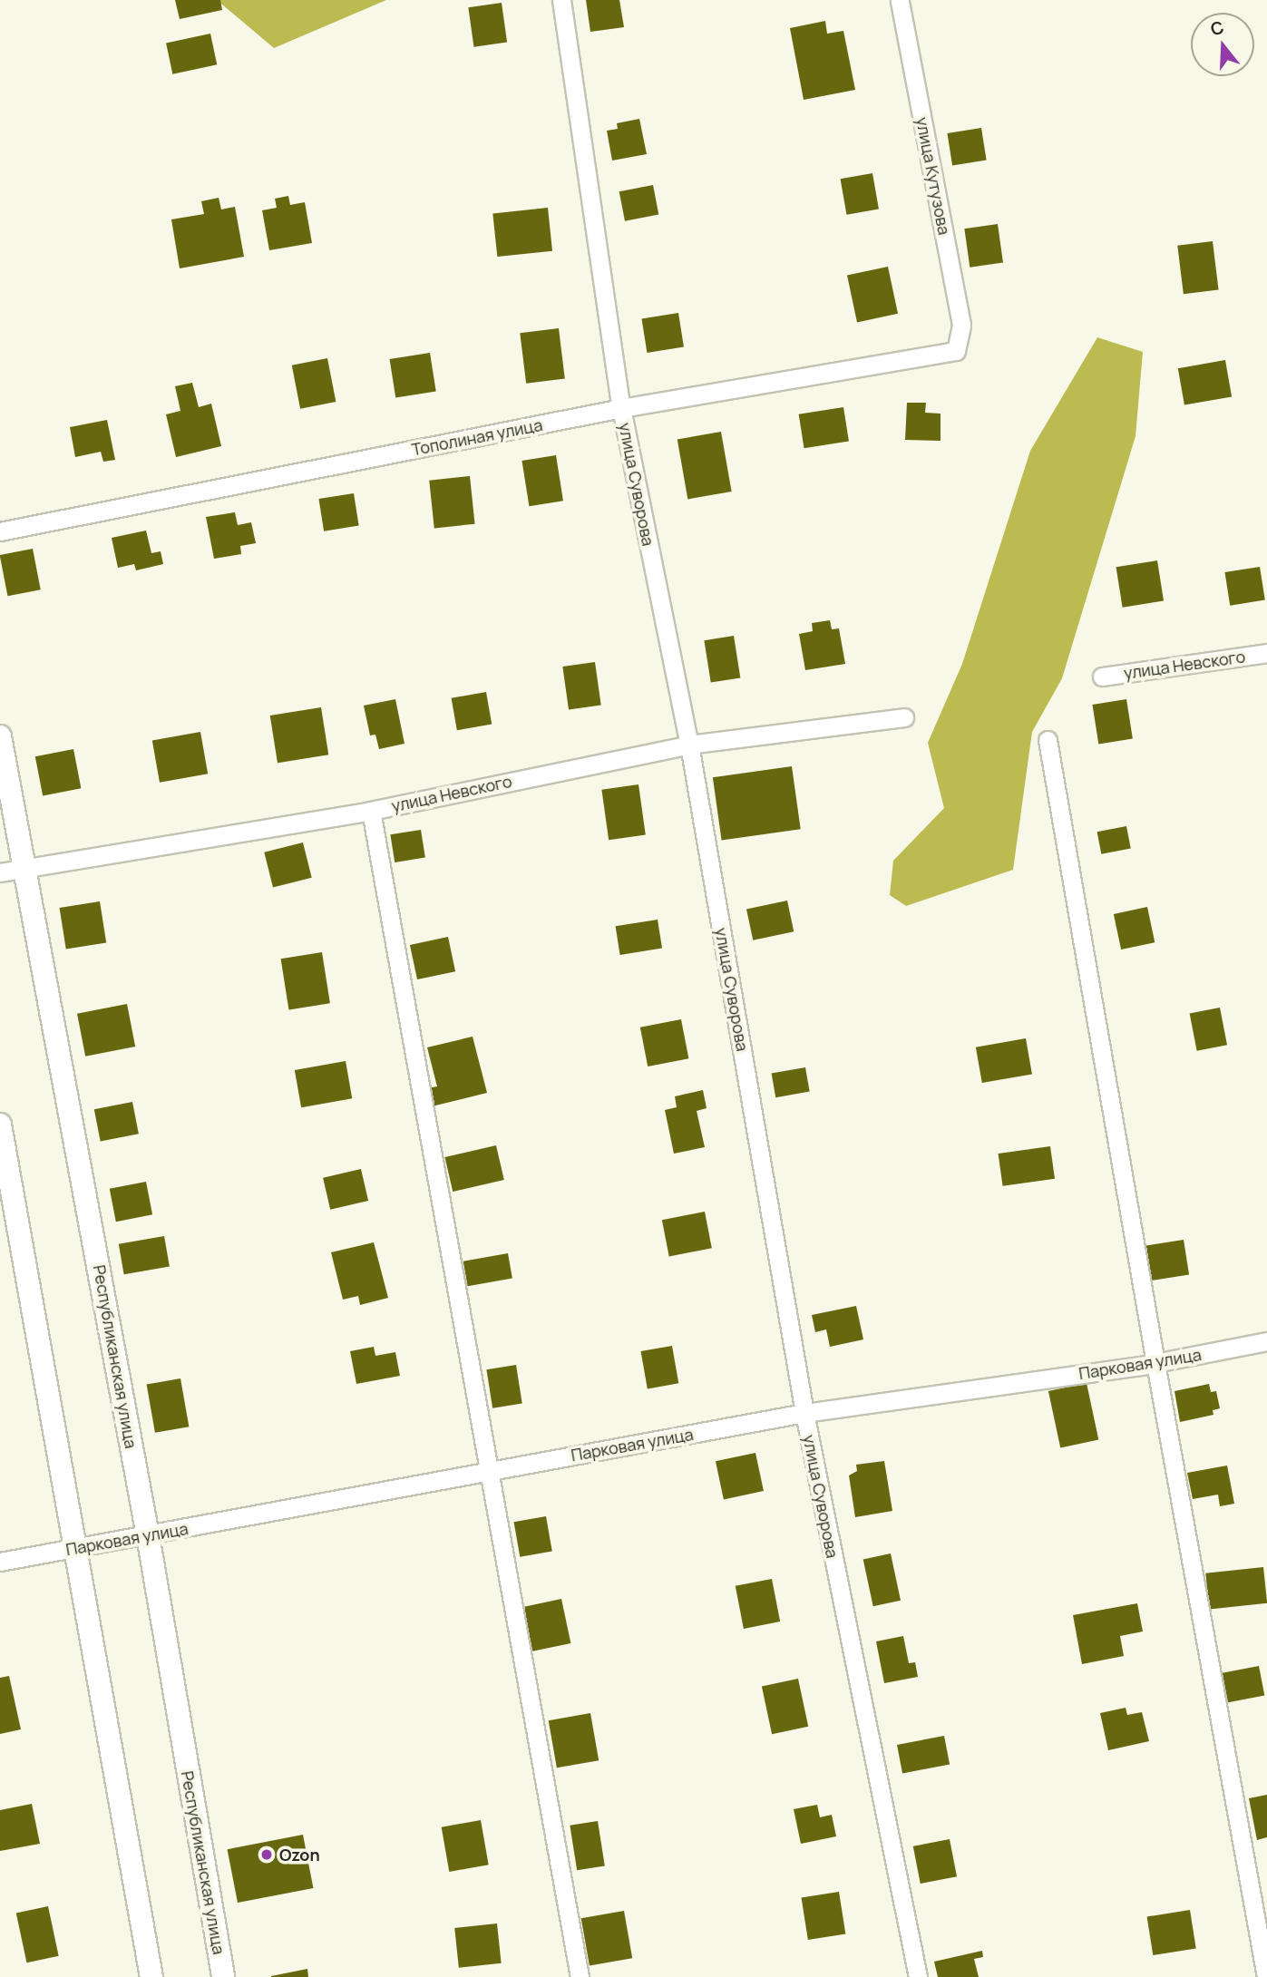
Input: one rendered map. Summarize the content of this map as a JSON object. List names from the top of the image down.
{
  "streets": {
    "street": [
      "улица Кутузова",
      "Тополиная улица",
      "улица Суворова",
      "улица Невского",
      "Республиканская улица",
      "Парковая улица"
    ]
  },
  "crossings": [
    ["улица Кутузова", "Тополиная улица"],
    ["Тополиная улица", "улица Суворова"],
    ["улица Суворова", "улица Невского"],
    ["улица Суворова", "Парковая улица"],
    ["улица Невского", "Республиканская улица"],
    ["Республиканская улица", "Парковая улица"]
  ],
  "places": ["Ozon"],
  "north": "top"
}
